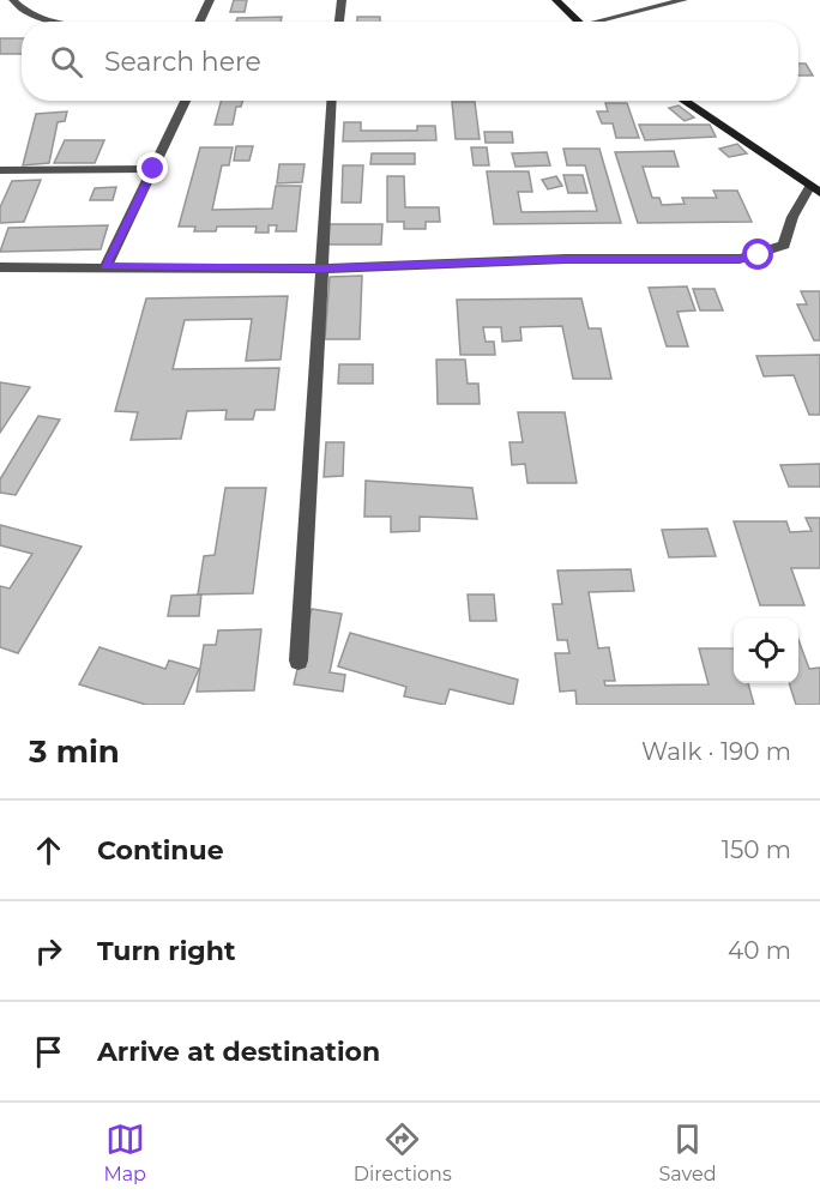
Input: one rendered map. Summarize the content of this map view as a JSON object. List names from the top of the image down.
{
  "page": {
    "search": "Search here",
    "heading": ["3 min", "Walk · 190 m"],
    "list": [
      ["Continue", "150 m"],
      ["Turn right", "40 m"],
      "Arrive at destination"
    ],
    "nav": ["Map", "Directions", "Saved"]
  }
}
